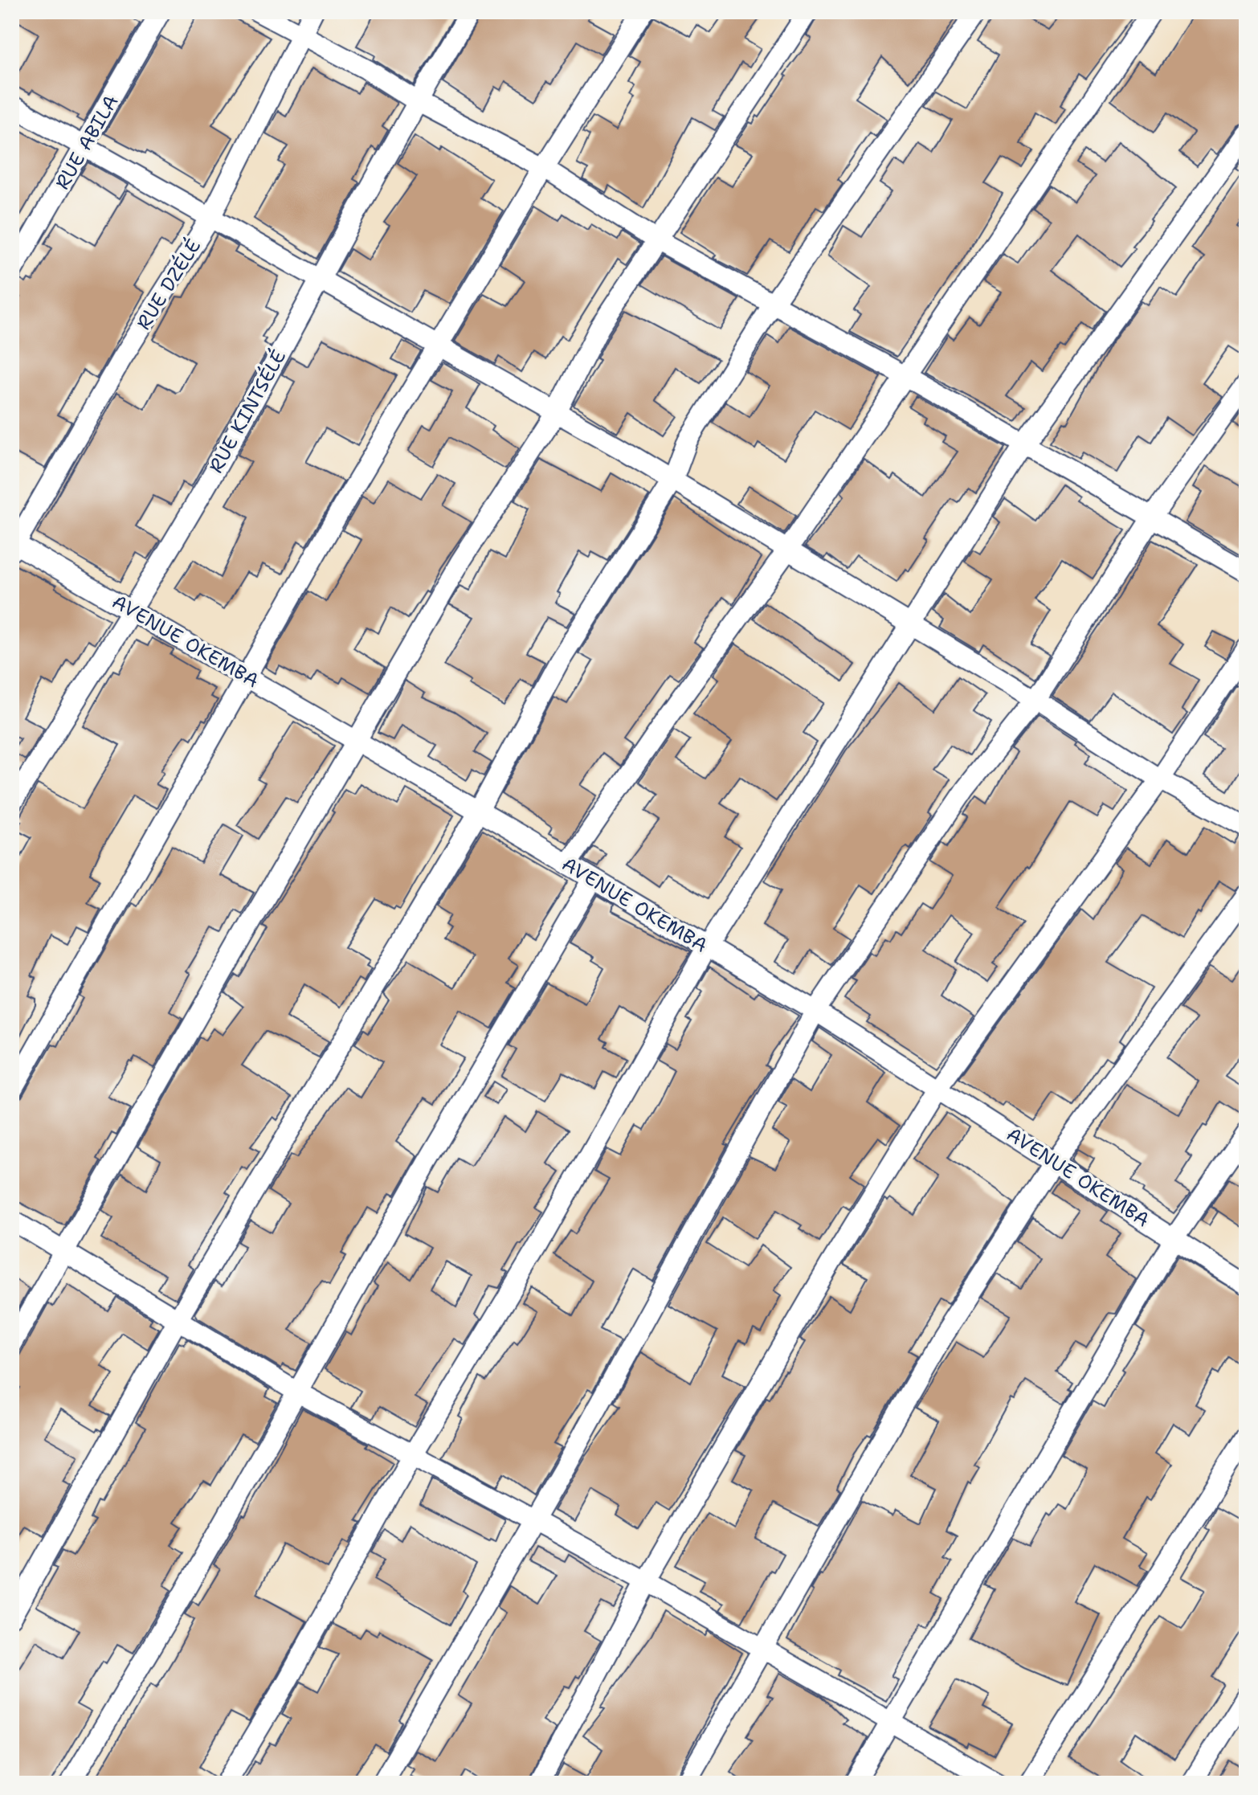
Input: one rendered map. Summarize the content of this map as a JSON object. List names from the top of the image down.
{
  "streets": {
    "street": [
      "RUE ABILA",
      "RUE DZÉLÉ",
      "RUE KINTSÉLÉ",
      "AVENUE OKEMBA"
    ]
  },
  "crossings": [
    ["RUE DZÉLÉ", "AVENUE OKEMBA"],
    ["RUE KINTSÉLÉ", "AVENUE OKEMBA"]
  ]
}
